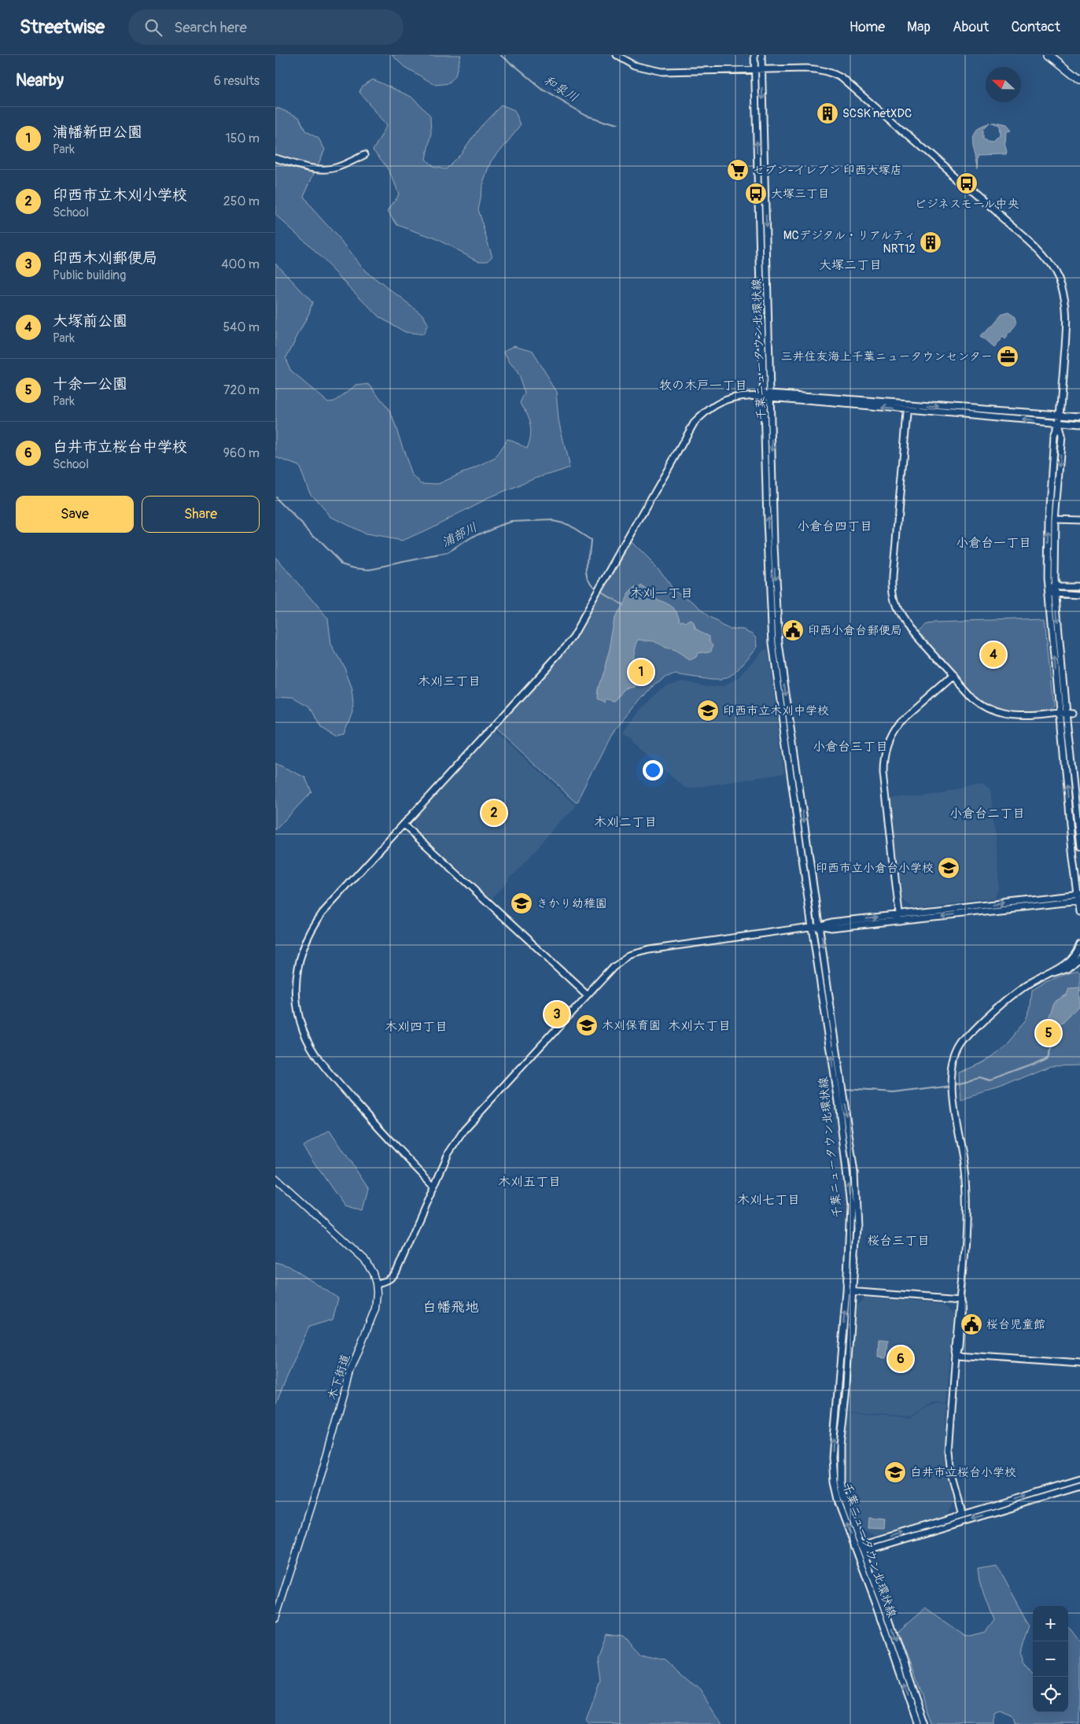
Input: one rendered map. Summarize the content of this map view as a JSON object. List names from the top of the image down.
{
  "streets": {
    "main road": ["木下街道"],
    "street": ["千葉ニュータウン北環状線"]
  },
  "districts": [
    "大塚二丁目",
    "牧の木戸一丁目",
    "小倉台四丁目",
    "小倉台一丁目",
    "木刈一丁目",
    "木刈三丁目",
    "小倉台三丁目",
    "小倉台二丁目",
    "木刈二丁目",
    "木刈六丁目",
    "木刈四丁目",
    "木刈五丁目",
    "木刈七丁目",
    "桜台三丁目",
    "白幡飛地"
  ],
  "water": ["和泉川", "浦部川"],
  "places": {
    "building": ["SCSK netXDC", "MCデジタル・リアルティ NRT12"],
    "supermarket": ["セブン-イレブン 印西大塚店"],
    "bus stop": ["ビジネスモール中央", "大塚三丁目"],
    "office": ["三井住友海上千葉ニュータウンセンター"],
    "public building": ["印西小倉台郵便局", "桜台児童館"],
    "school or university": [
      "印西市立木刈中学校",
      "印西市立小倉台小学校",
      "きかり幼稚園",
      "木刈保育園",
      "白井市立桜台小学校"
    ]
  },
  "north": "left",
  "page": {
    "header": "Streetwise",
    "search": "Search here",
    "nav": [
      "Home",
      "Map",
      "About",
      "Contact"
    ],
    "heading": ["Nearby", "6 results"],
    "list": [
      {
        "mark": "1",
        "name": "浦幡新田公園",
        "note": "Park",
        "value": "150 m"
      },
      {
        "mark": "2",
        "name": "印西市立木刈小学校",
        "note": "School",
        "value": "250 m"
      },
      {
        "mark": "3",
        "name": "印西木刈郵便局",
        "note": "Public building",
        "value": "400 m"
      },
      {
        "mark": "4",
        "name": "大塚前公園",
        "note": "Park",
        "value": "540 m"
      },
      {
        "mark": "5",
        "name": "十余一公園",
        "note": "Park",
        "value": "720 m"
      },
      {
        "mark": "6",
        "name": "白井市立桜台中学校",
        "note": "School",
        "value": "960 m"
      }
    ],
    "buttons": ["Save", "Share"],
    "pins": [
      "4",
      "1",
      "2",
      "3",
      "5",
      "6"
    ],
    "map_buttons": ["+", "−"]
  }
}
